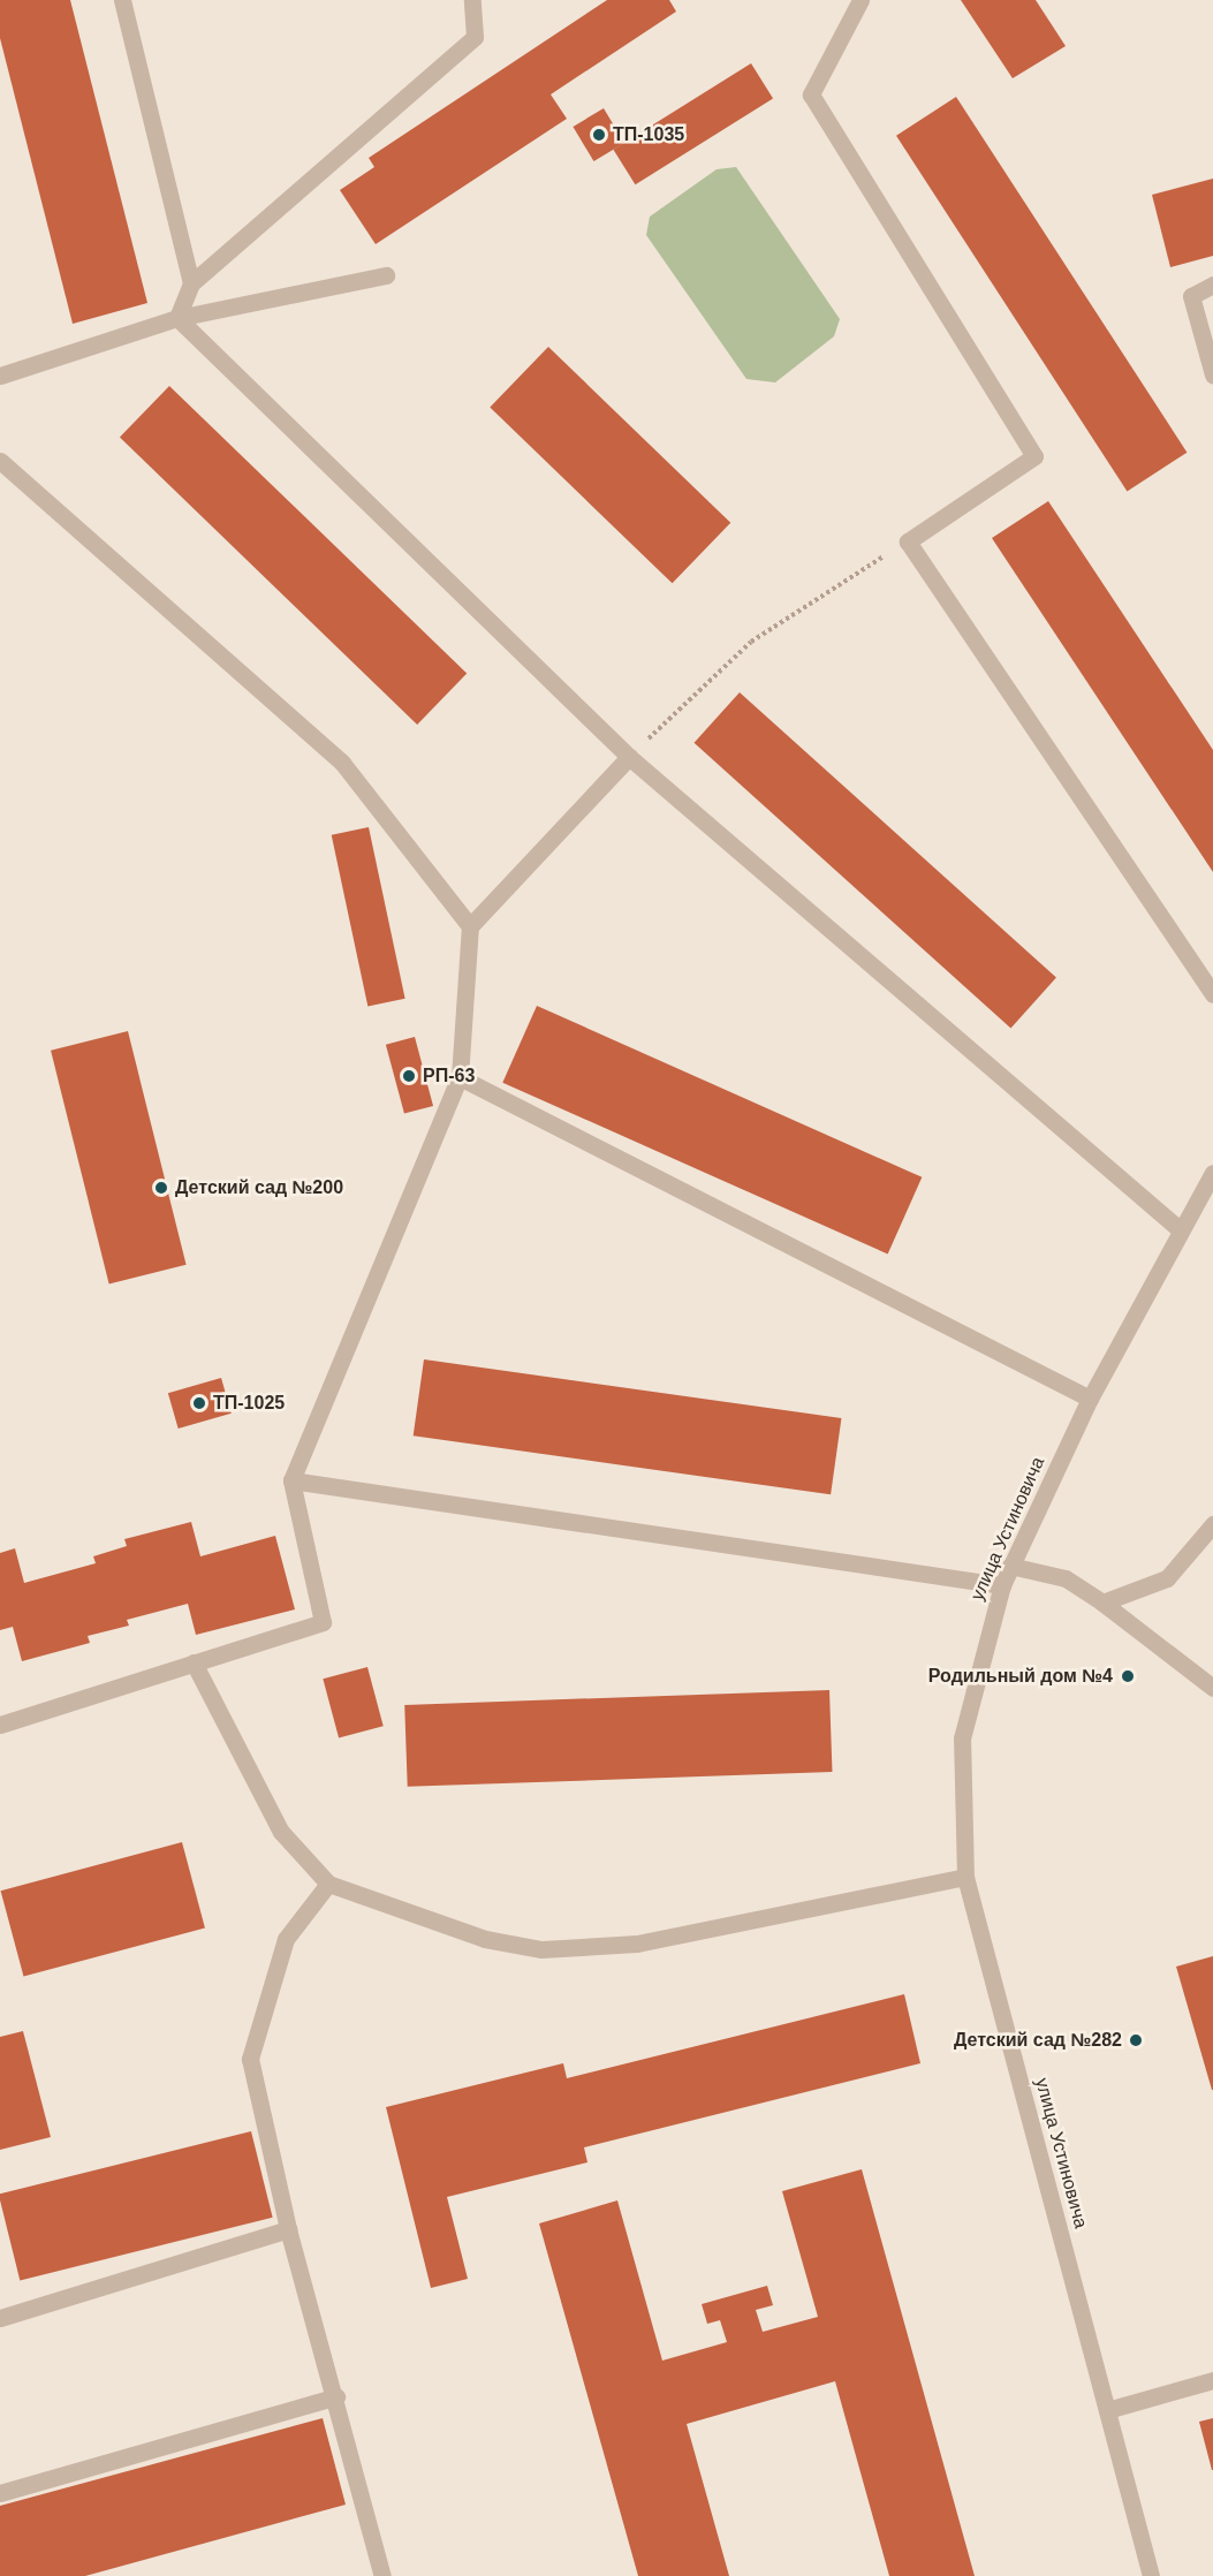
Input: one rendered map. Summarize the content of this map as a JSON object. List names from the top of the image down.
{
  "streets": {
    "street": ["улица Устиновича"]
  },
  "places": [
    "ТП-1035",
    "РП-63",
    "Детский сад №200",
    "ТП-1025",
    "Родильный дом №4",
    "Детский сад №282"
  ]
}
